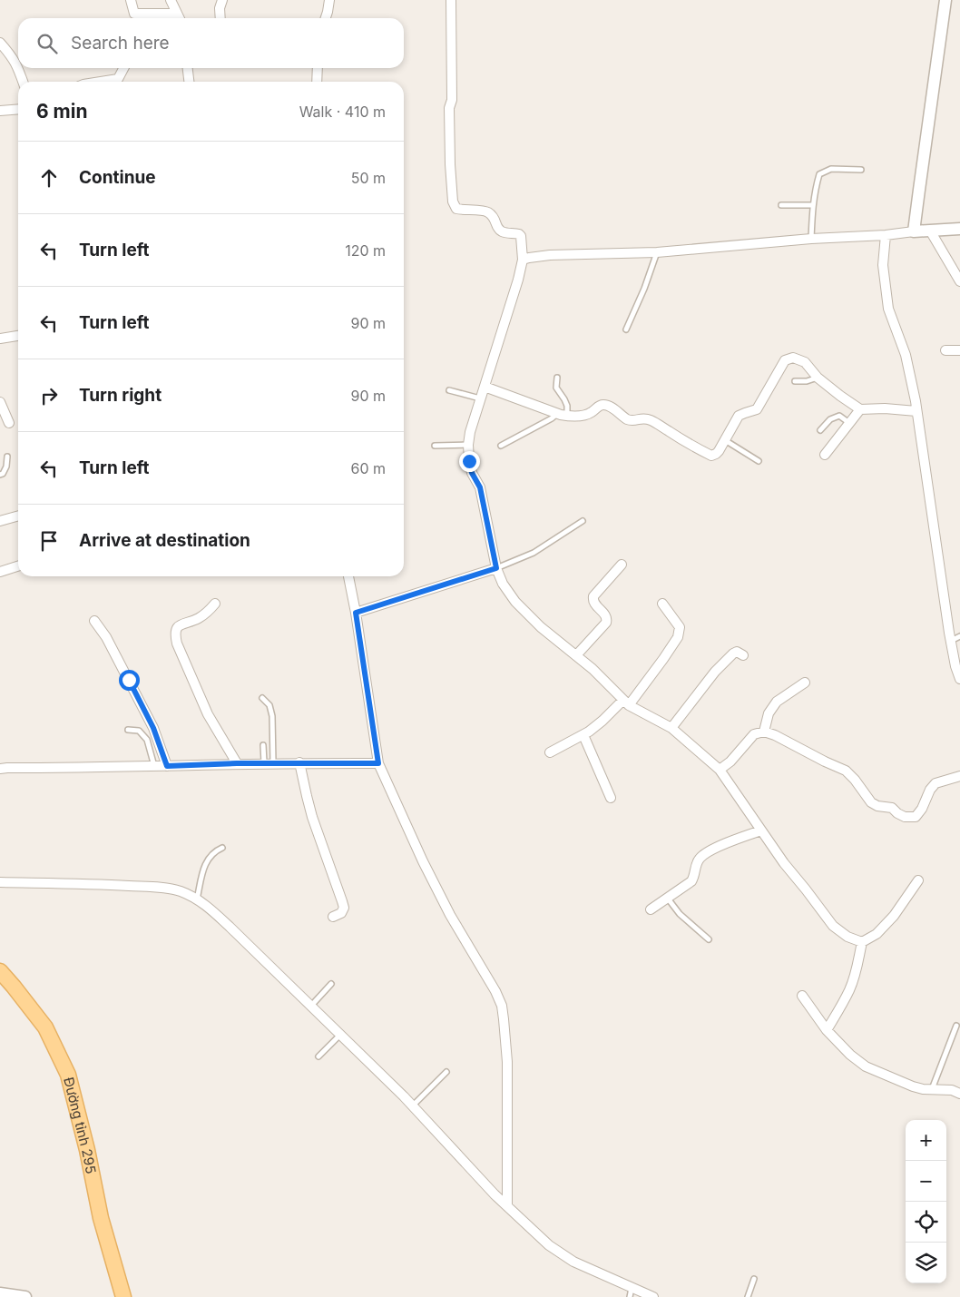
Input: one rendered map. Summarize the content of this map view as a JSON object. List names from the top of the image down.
{
  "streets": {
    "main road": ["Đường tỉnh 295"]
  },
  "page": {
    "search": "Search here",
    "heading": ["6 min", "Walk · 410 m"],
    "list": [
      ["Continue", "50 m"],
      ["Turn left", "120 m"],
      ["Turn left", "90 m"],
      ["Turn right", "90 m"],
      ["Turn left", "60 m"],
      "Arrive at destination"
    ],
    "map_buttons": ["+", "−"]
  }
}
